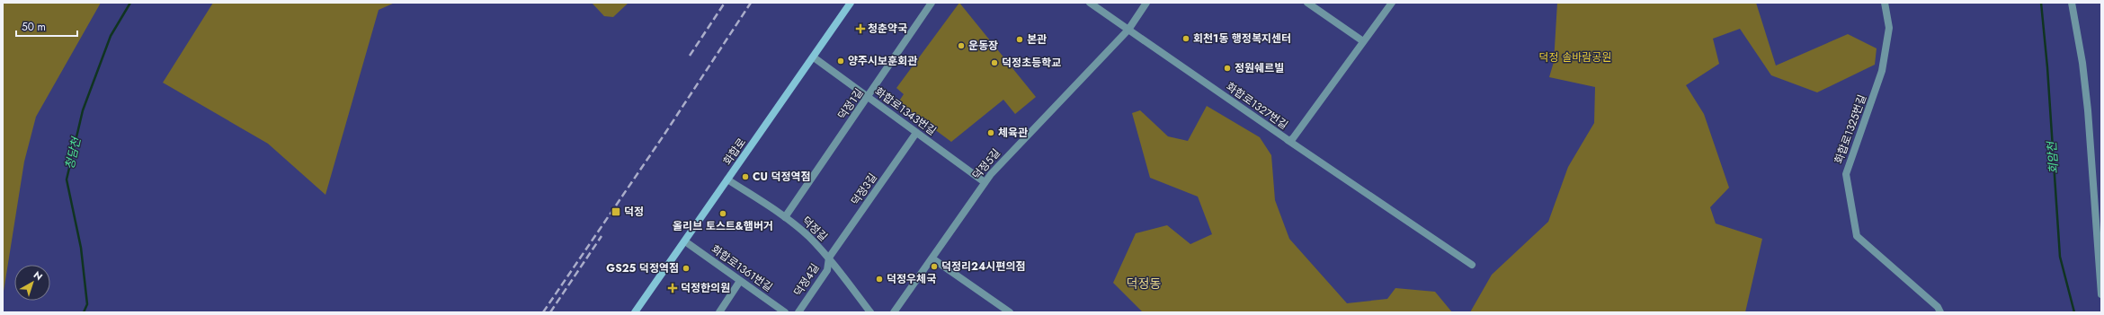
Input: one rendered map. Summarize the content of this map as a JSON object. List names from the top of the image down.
{
  "streets": {
    "main road": ["화합로"],
    "street": [
      "덕정1길",
      "화합로1327번길",
      "화합로1343번길",
      "화합로1325번길",
      "덕정5길",
      "덕정3길",
      "덕정길",
      "화합로1361번길",
      "덕정4길"
    ]
  },
  "crossings": [
    ["덕정1길", "화합로1343번길"],
    ["덕정1길", "덕정길"],
    ["화합로1327번길", "덕정5길"],
    ["화합로1343번길", "화합로"],
    ["화합로1343번길", "덕정5길"],
    ["화합로1343번길", "덕정3길"],
    ["화합로", "덕정길"],
    ["화합로", "화합로1361번길"],
    ["덕정3길", "덕정길"],
    ["덕정3길", "덕정4길"],
    ["덕정길", "덕정4길"]
  ],
  "districts": ["덕정동"],
  "water": ["청담천", "회암천"],
  "parks": ["덕정 솔바람공원"],
  "places": {
    "health": ["청춘약국", "덕정한의원"],
    "other": [
      "회천1동 행정복지센터",
      "본관",
      "운동장",
      "양주시보훈회관",
      "덕정초등학교",
      "정원쉐르빌",
      "체육관",
      "CU 덕정역점",
      "올리브 토스트&햄버거",
      "덕정리24시편의점",
      "GS25 덕정역점",
      "덕정우체국"
    ],
    "transit": ["덕정"]
  },
  "scale_bar": "50 m",
  "north": "top right"
}
